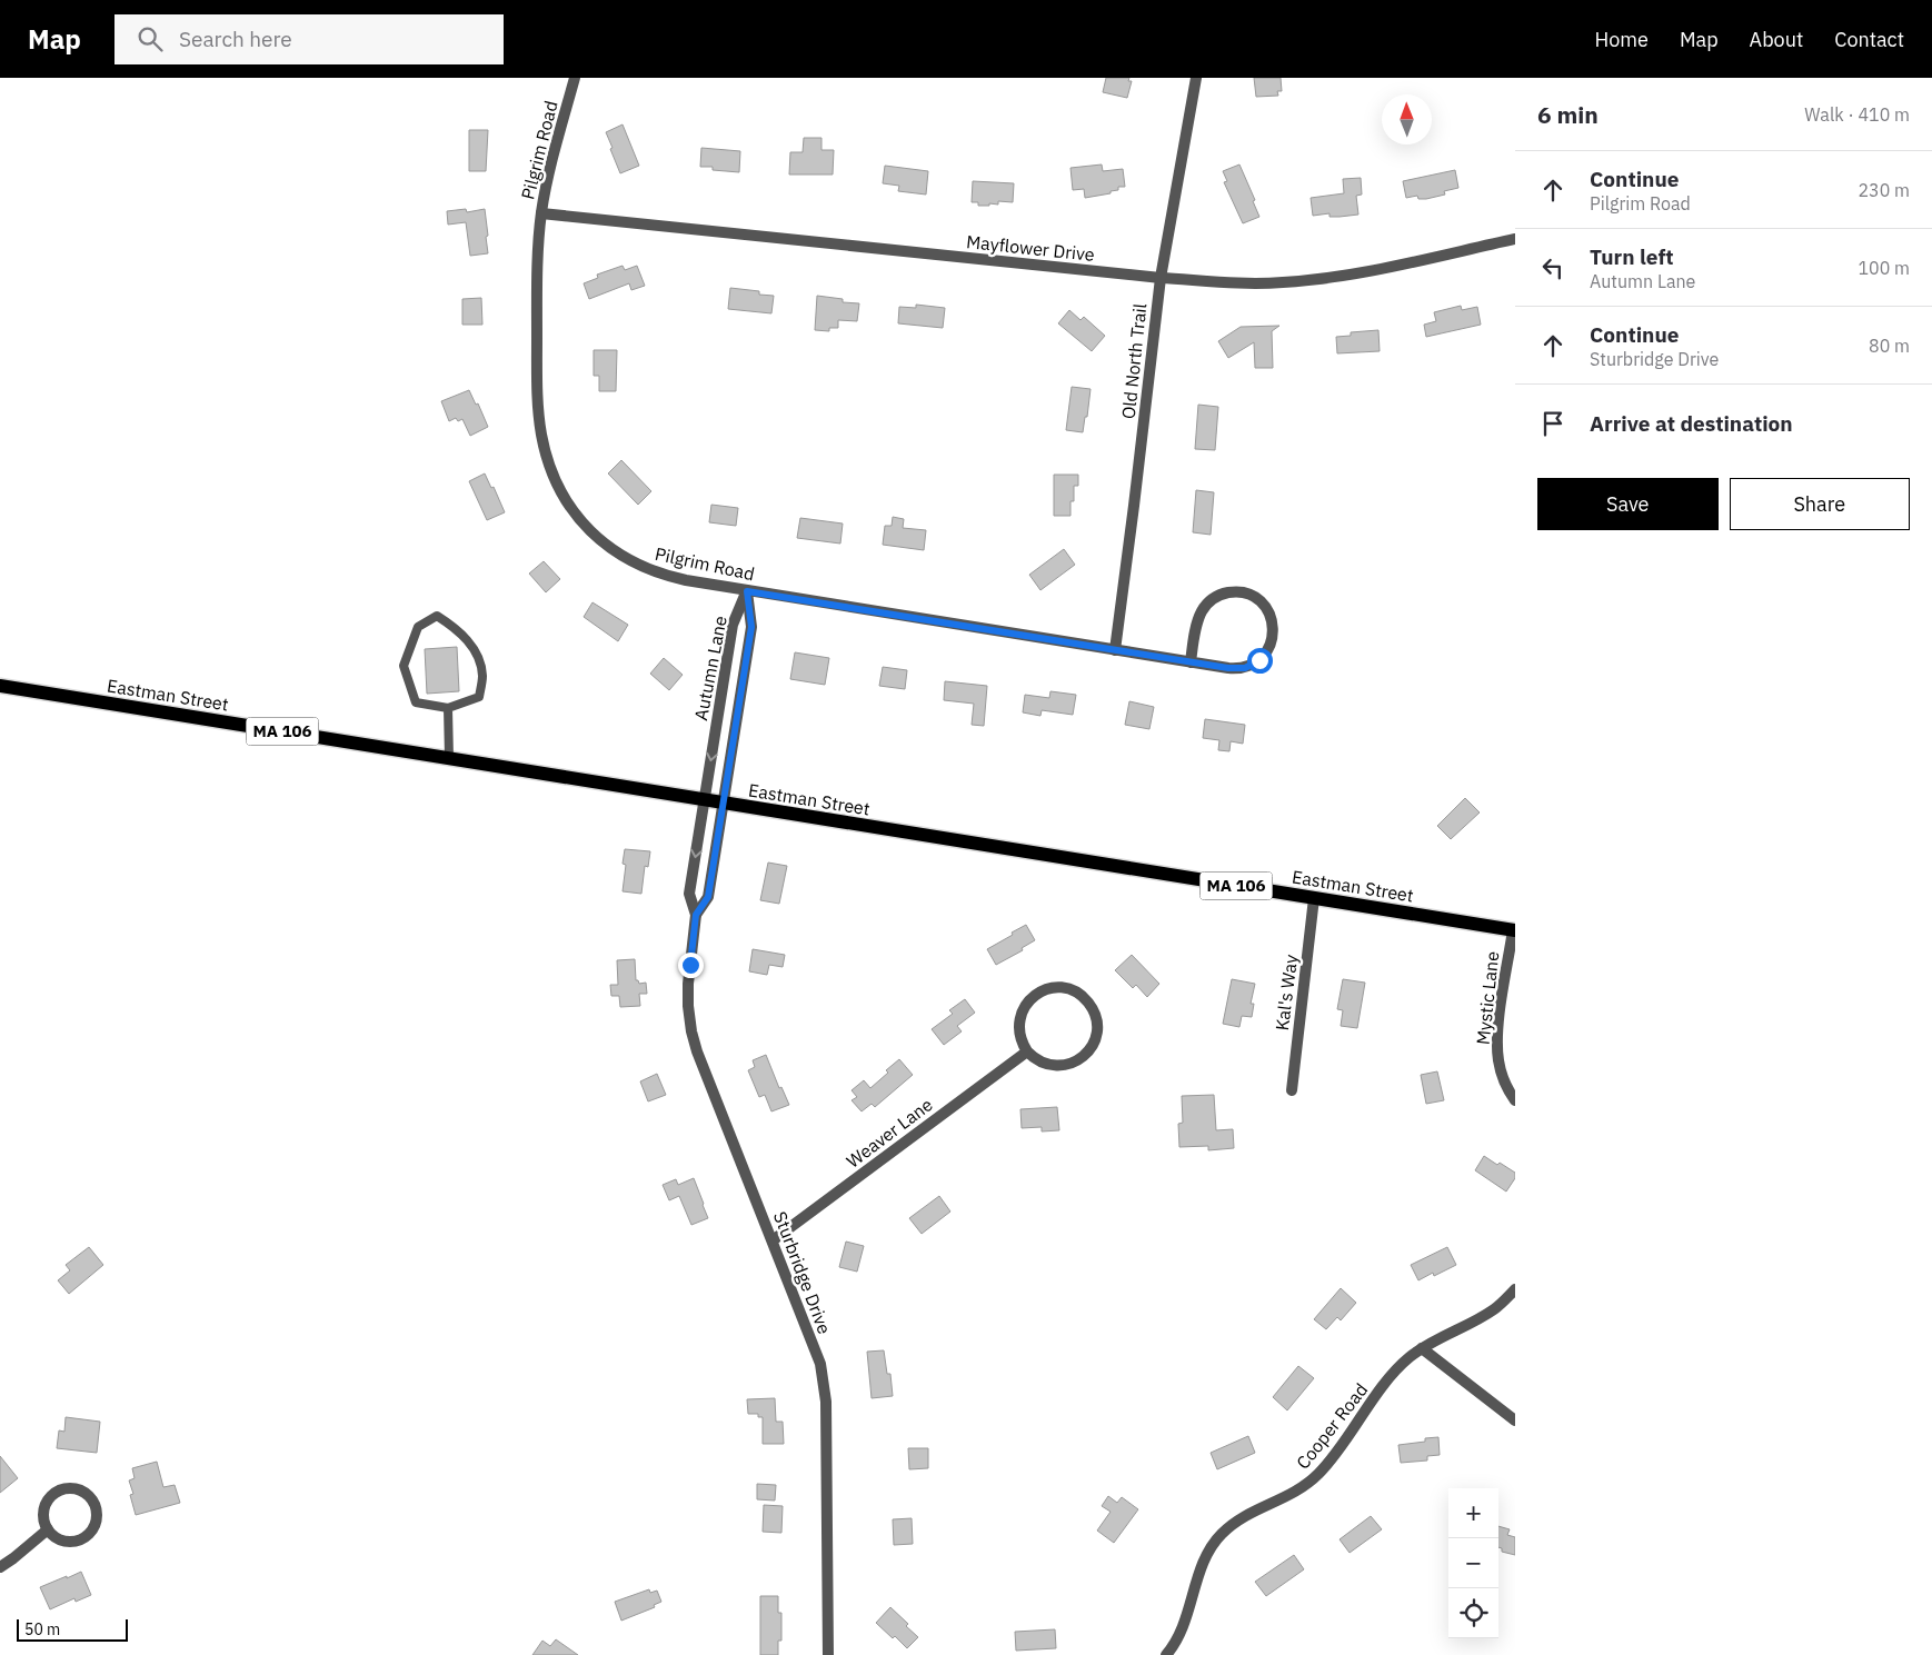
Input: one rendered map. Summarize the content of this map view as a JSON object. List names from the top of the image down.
{
  "streets": {
    "main road": ["Eastman Street", "MA 106"],
    "street": [
      "Pilgrim Road",
      "Mayflower Drive",
      "Old North Trail",
      "Autumn Lane",
      "Kal's Way",
      "Mystic Lane",
      "Weaver Lane",
      "Sturbridge Drive",
      "Cooper Road"
    ]
  },
  "crossings": [
    ["Pilgrim Road", "Mayflower Drive"],
    ["Pilgrim Road", "Old North Trail"],
    ["Pilgrim Road", "Autumn Lane"],
    ["Mayflower Drive", "Old North Trail"],
    ["Autumn Lane", "Eastman Street"],
    ["Autumn Lane", "Sturbridge Drive"],
    ["Eastman Street", "Kal's Way"],
    ["Eastman Street", "Mystic Lane"],
    ["Eastman Street", "Sturbridge Drive"],
    ["Weaver Lane", "Sturbridge Drive"]
  ],
  "scale_bar": "50 m",
  "north": "top",
  "page": {
    "header": "Map",
    "search": "Search here",
    "nav": [
      "Home",
      "Map",
      "About",
      "Contact"
    ],
    "heading": ["6 min", "Walk · 410 m"],
    "list": [
      ["Continue", "Pilgrim Road", "230 m"],
      ["Turn left", "Autumn Lane", "100 m"],
      ["Continue", "Sturbridge Drive", "80 m"],
      "Arrive at destination"
    ],
    "buttons": ["Save", "Share"],
    "map_buttons": ["+", "−"],
    "scale": "50 m"
  }
}
